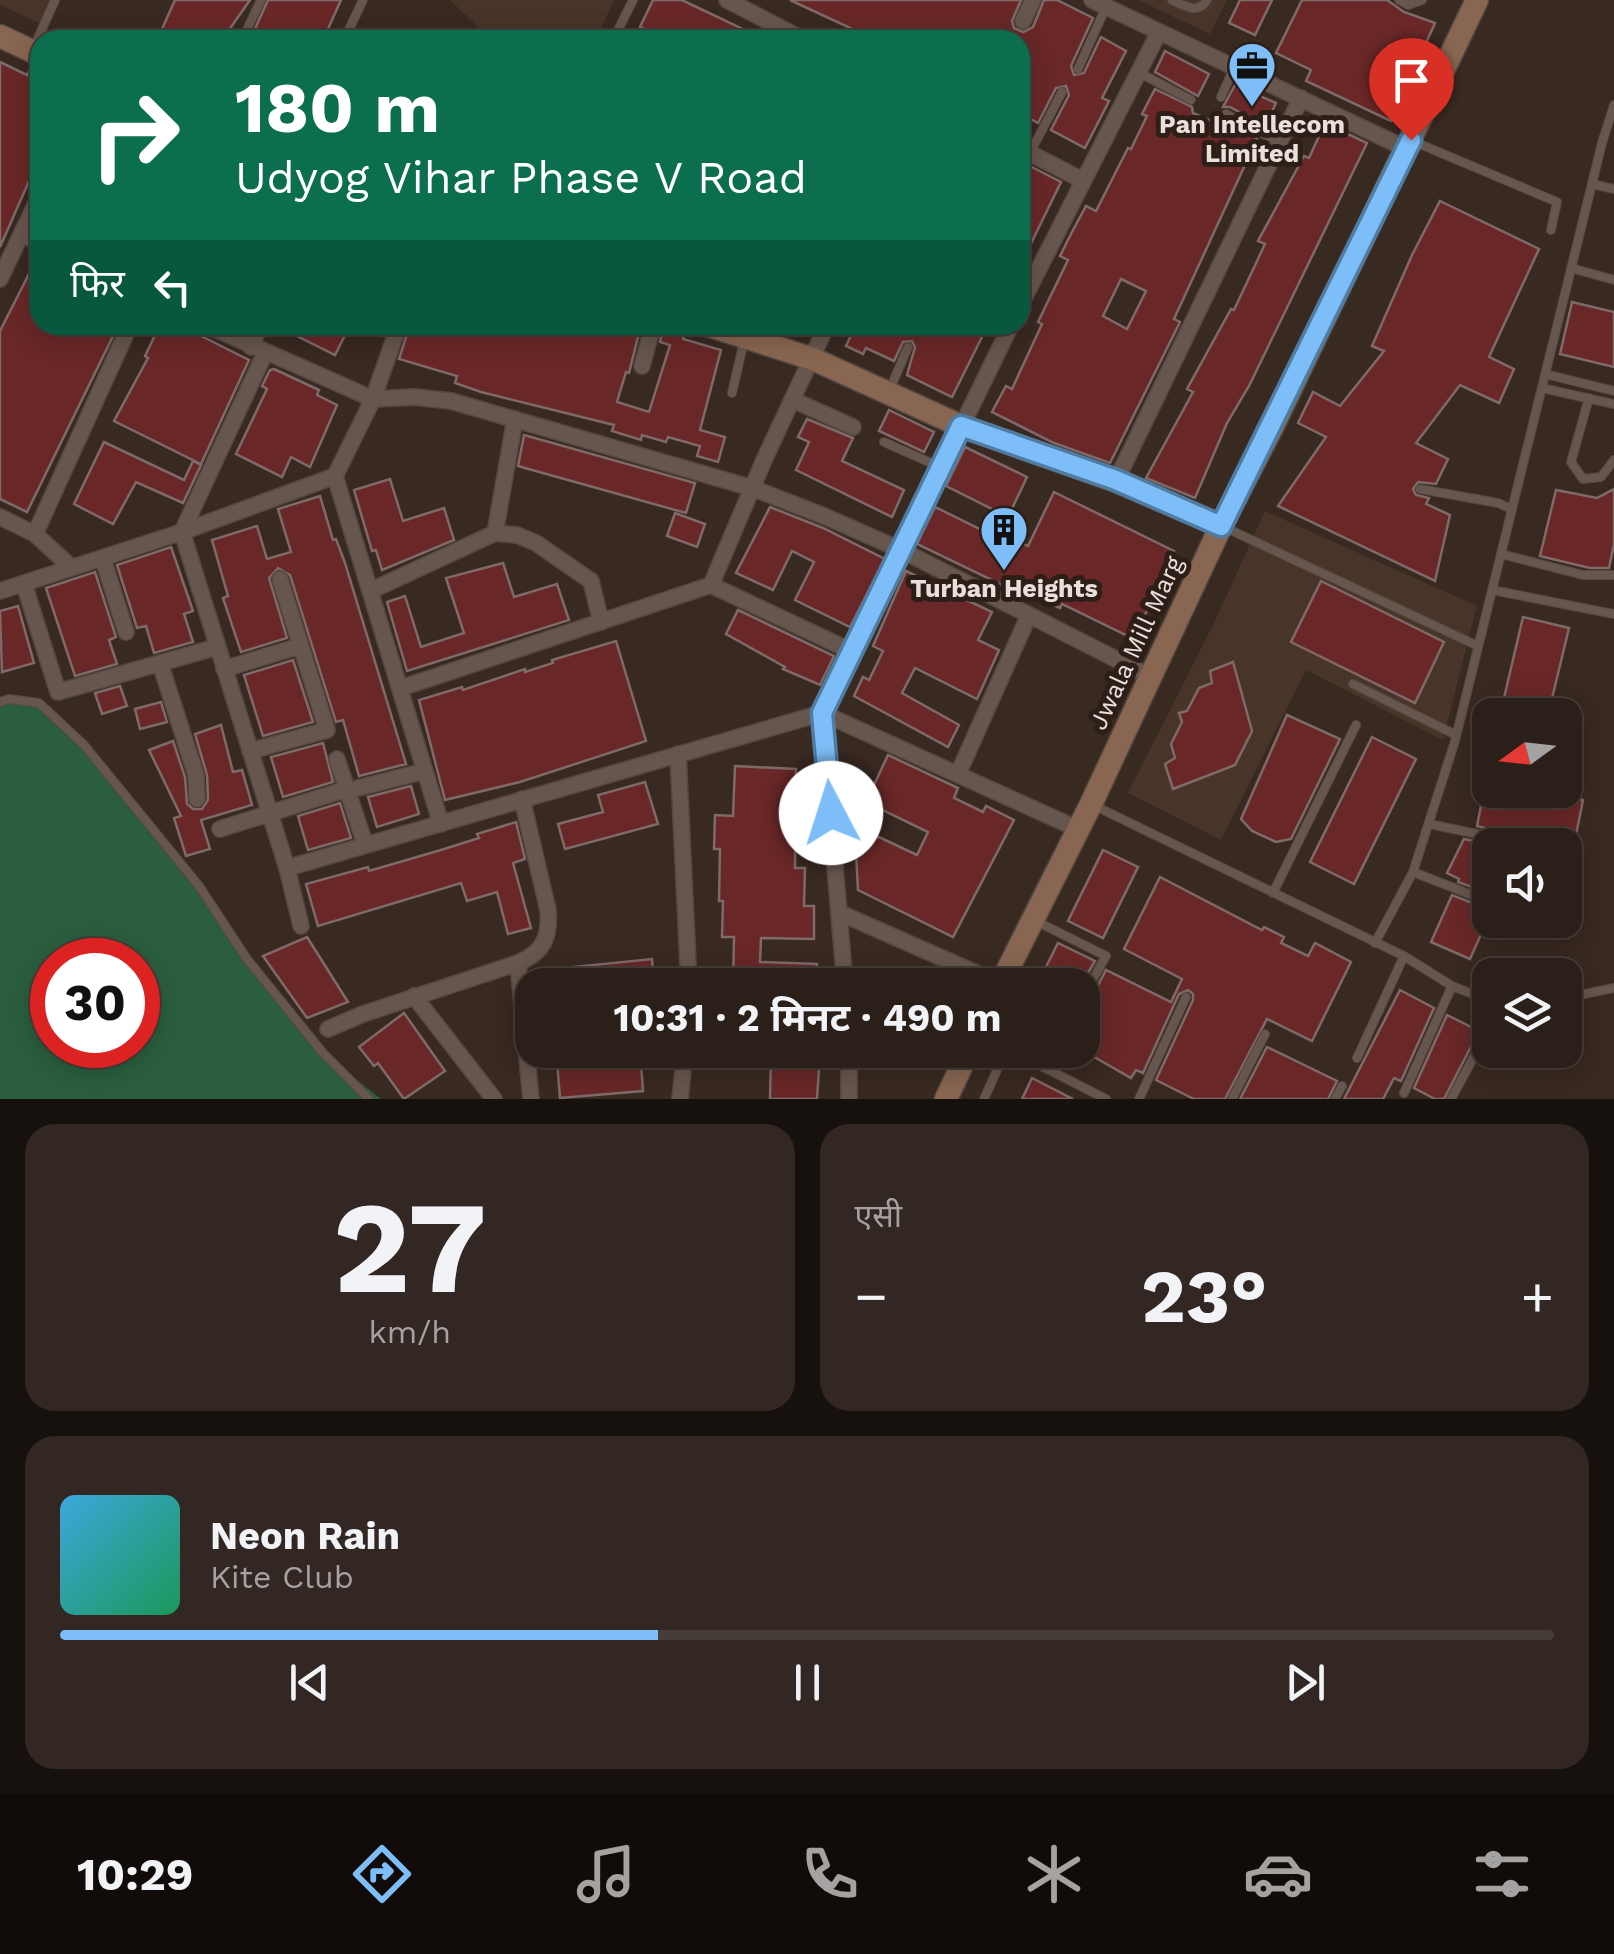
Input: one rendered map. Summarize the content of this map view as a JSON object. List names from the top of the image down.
{
  "streets": {
    "street": ["Jwala Mill Marg"]
  },
  "places": {
    "office": ["Pan Intellecom Limited"],
    "building": ["Turban Heights"]
  },
  "north": "left",
  "page": {
    "turn": ["180 m", "Udyog Vihar Phase V Road"],
    "then": "फिर",
    "limit": "30",
    "trip": "10:31 · 2 मिनट · 490 m",
    "tile": [
      ["27", "km/h"],
      "एसी"
    ],
    "heat": ["−", "23°", "+"],
    "song": ["Neon Rain", "Kite Club"],
    "tabs": "10:29"
  }
}
